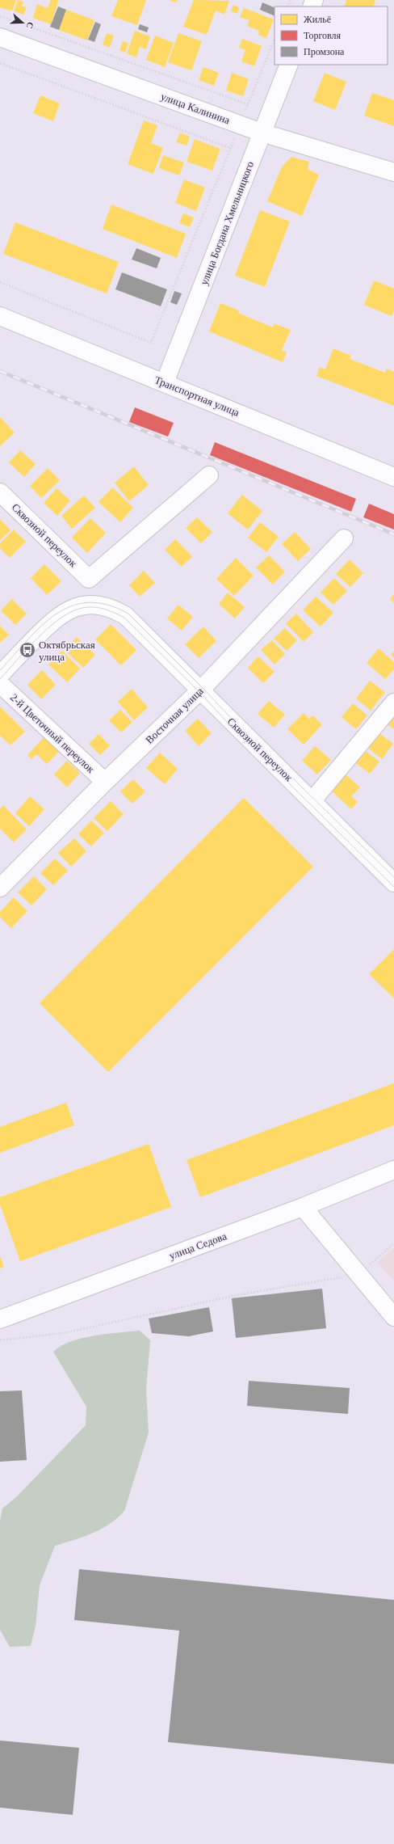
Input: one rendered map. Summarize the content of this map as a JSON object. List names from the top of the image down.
{
  "streets": {
    "street": [
      "улица Калинина",
      "улица Богдана Хмельницкого",
      "Транспортная улица",
      "Сквозной переулок",
      "Восточная улица",
      "2-й Цветочный переулок",
      "улица Седова"
    ]
  },
  "crossings": [
    ["улица Калинина", "улица Богдана Хмельницкого"],
    ["улица Богдана Хмельницкого", "Транспортная улица"],
    ["Сквозной переулок", "Восточная улица"],
    ["Восточная улица", "2-й Цветочный переулок"]
  ],
  "places": {
    "bus stop": ["Октябрьская улица"]
  },
  "legend": ["Жильё", "Торговля", "Промзона"],
  "north": "right"
}
